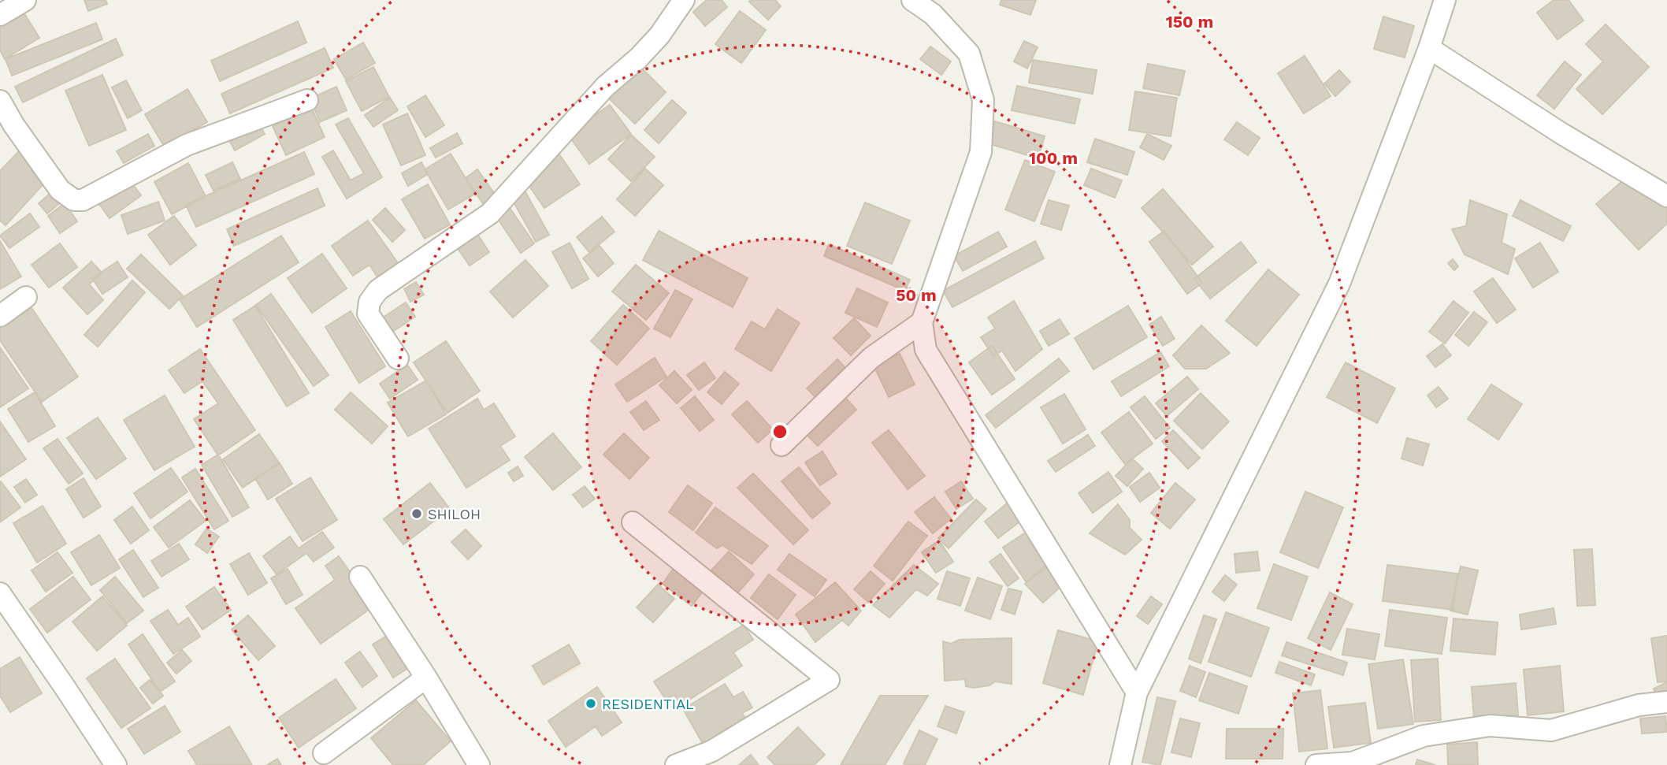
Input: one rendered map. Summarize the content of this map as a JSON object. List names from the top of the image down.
{
  "places": ["SHILOH", "RESIDENTIAL"],
  "rings": ["150 m", "100 m", "50 m"]
}
